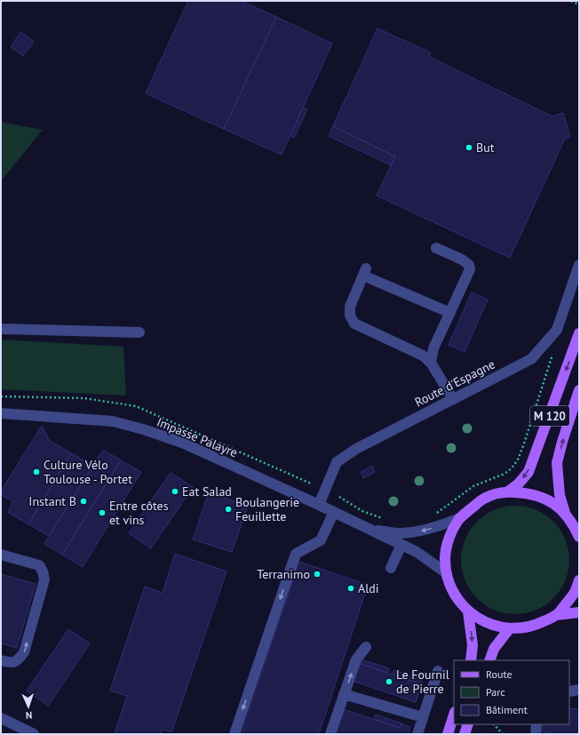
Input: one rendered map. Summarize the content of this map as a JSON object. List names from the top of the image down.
{
  "streets": {
    "main road": ["M 120"],
    "street": ["Route d'Espagne", "Impasse Palayre"]
  },
  "crossings": [
    ["Route d'Espagne", "Impasse Palayre"]
  ],
  "places": [
    "But",
    "Culture Vélo Toulouse - Portet",
    "Eat Salad",
    "Instant B",
    "Boulangerie Feuillette",
    "Entre côtes et vins",
    "Terranimo",
    "Aldi",
    "Le Fournil de Pierre"
  ],
  "legend": ["Route", "Parc", "Bâtiment"],
  "north": "bottom"
}
